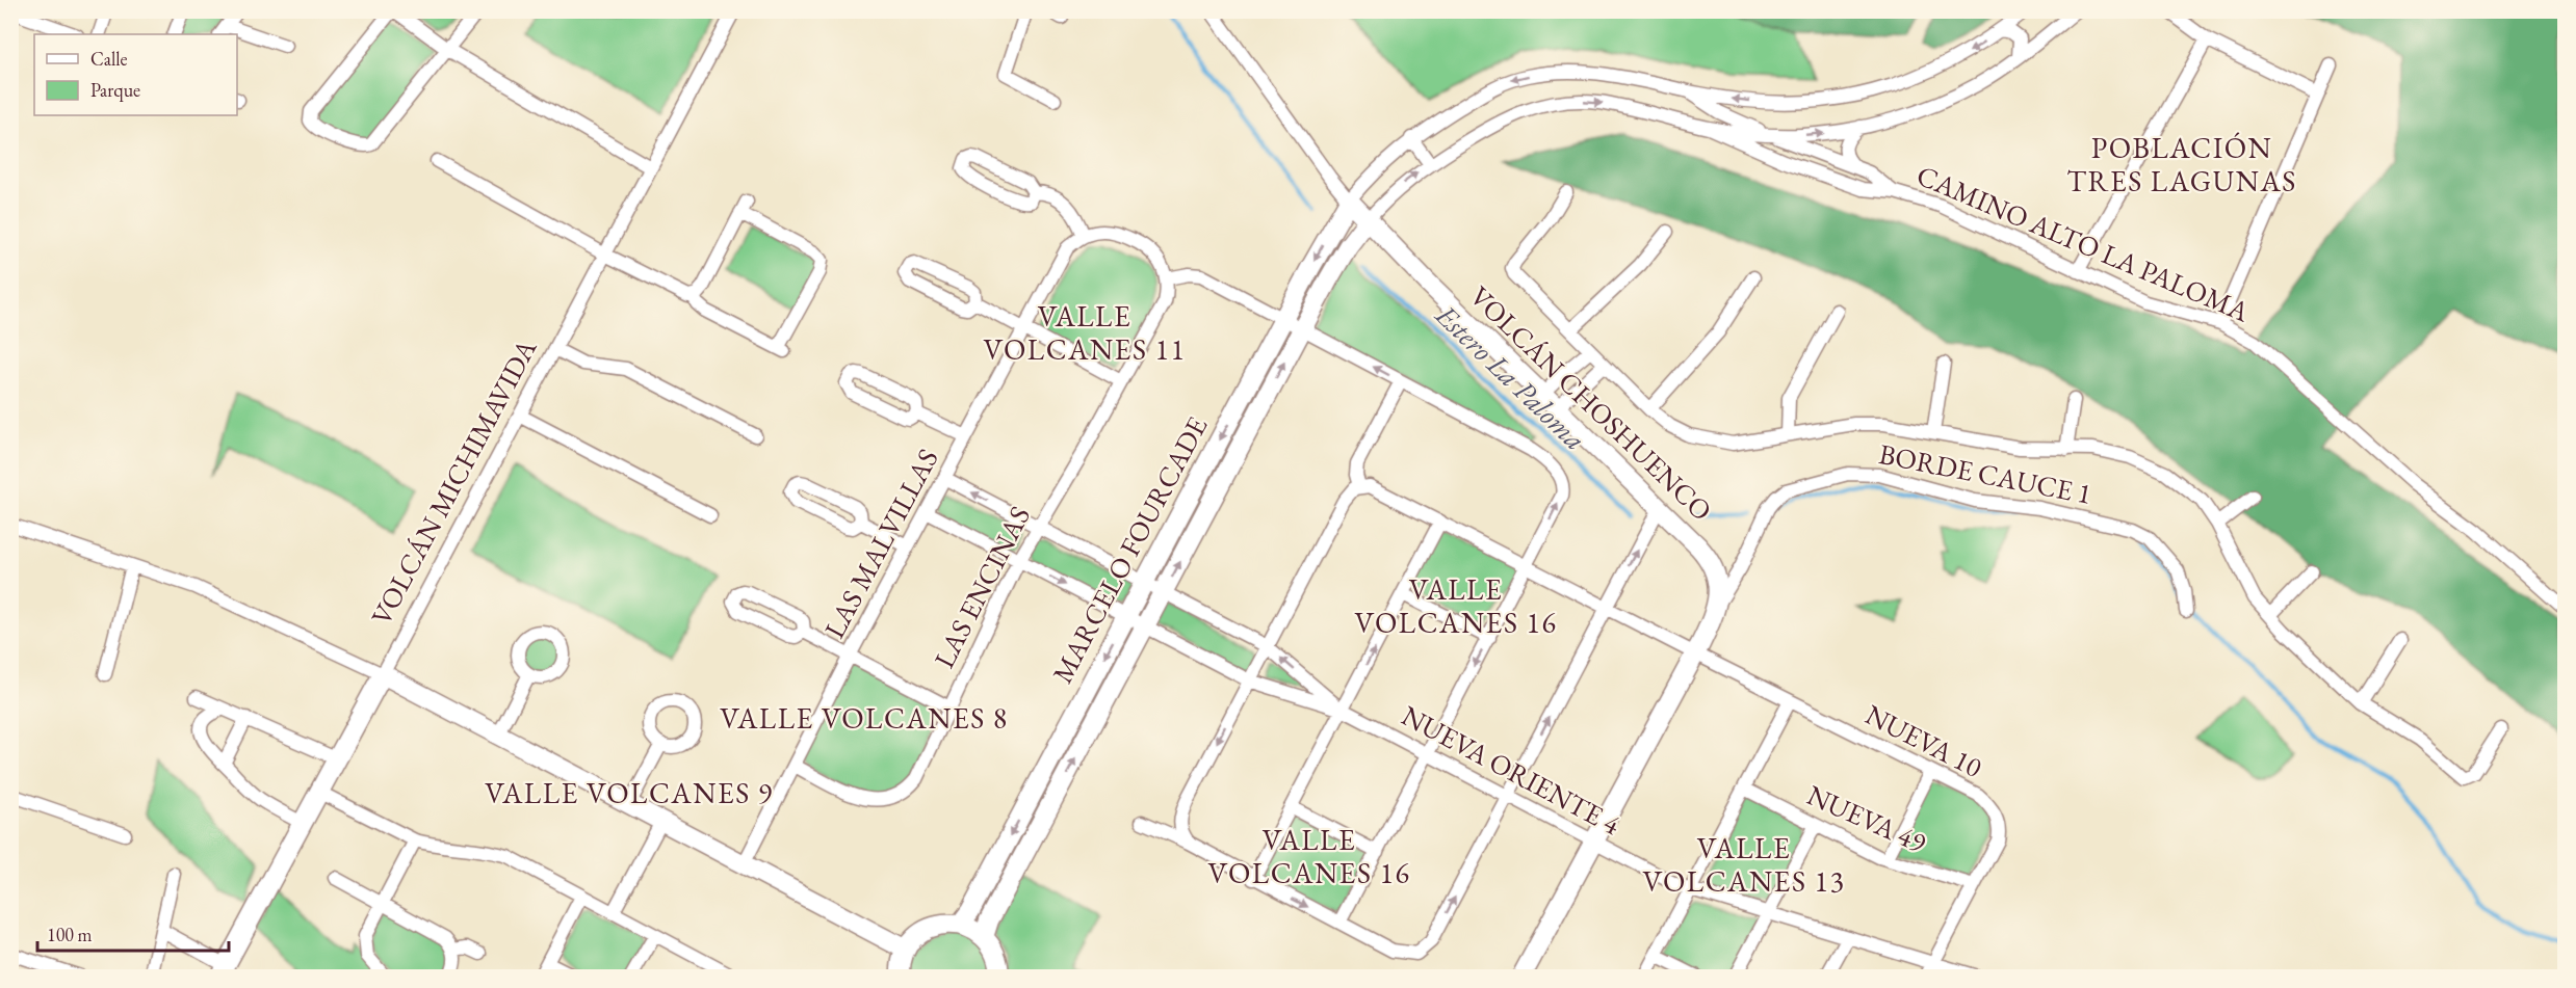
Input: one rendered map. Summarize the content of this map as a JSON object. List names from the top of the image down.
{
  "streets": {
    "street": [
      "CAMINO ALTO LA PALOMA",
      "VOLCÁN CHOSHUENCO",
      "BORDE CAUCE 1",
      "VOLCÁN MICHIMAVIDA",
      "LAS MALVILLAS",
      "MARCELO FOURCADE",
      "LAS ENCINAS",
      "NUEVA 10",
      "NUEVA ORIENTE 4",
      "NUEVA 49"
    ]
  },
  "crossings": [
    ["VOLCÁN CHOSHUENCO", "BORDE CAUCE 1"],
    ["VOLCÁN CHOSHUENCO", "MARCELO FOURCADE"],
    ["LAS MALVILLAS", "LAS ENCINAS"],
    ["NUEVA 10", "NUEVA ORIENTE 4"],
    ["NUEVA 10", "NUEVA 49"]
  ],
  "districts": [
    "POBLACIÓN TRES LAGUNAS",
    "VALLE VOLCANES 11",
    "VALLE VOLCANES 16",
    "VALLE VOLCANES 8",
    "VALLE VOLCANES 9",
    "VALLE VOLCANES 16",
    "VALLE VOLCANES 13"
  ],
  "water": ["Estero La Paloma"],
  "legend": ["Calle", "Parque"],
  "scale_bar": "100 m"
}
